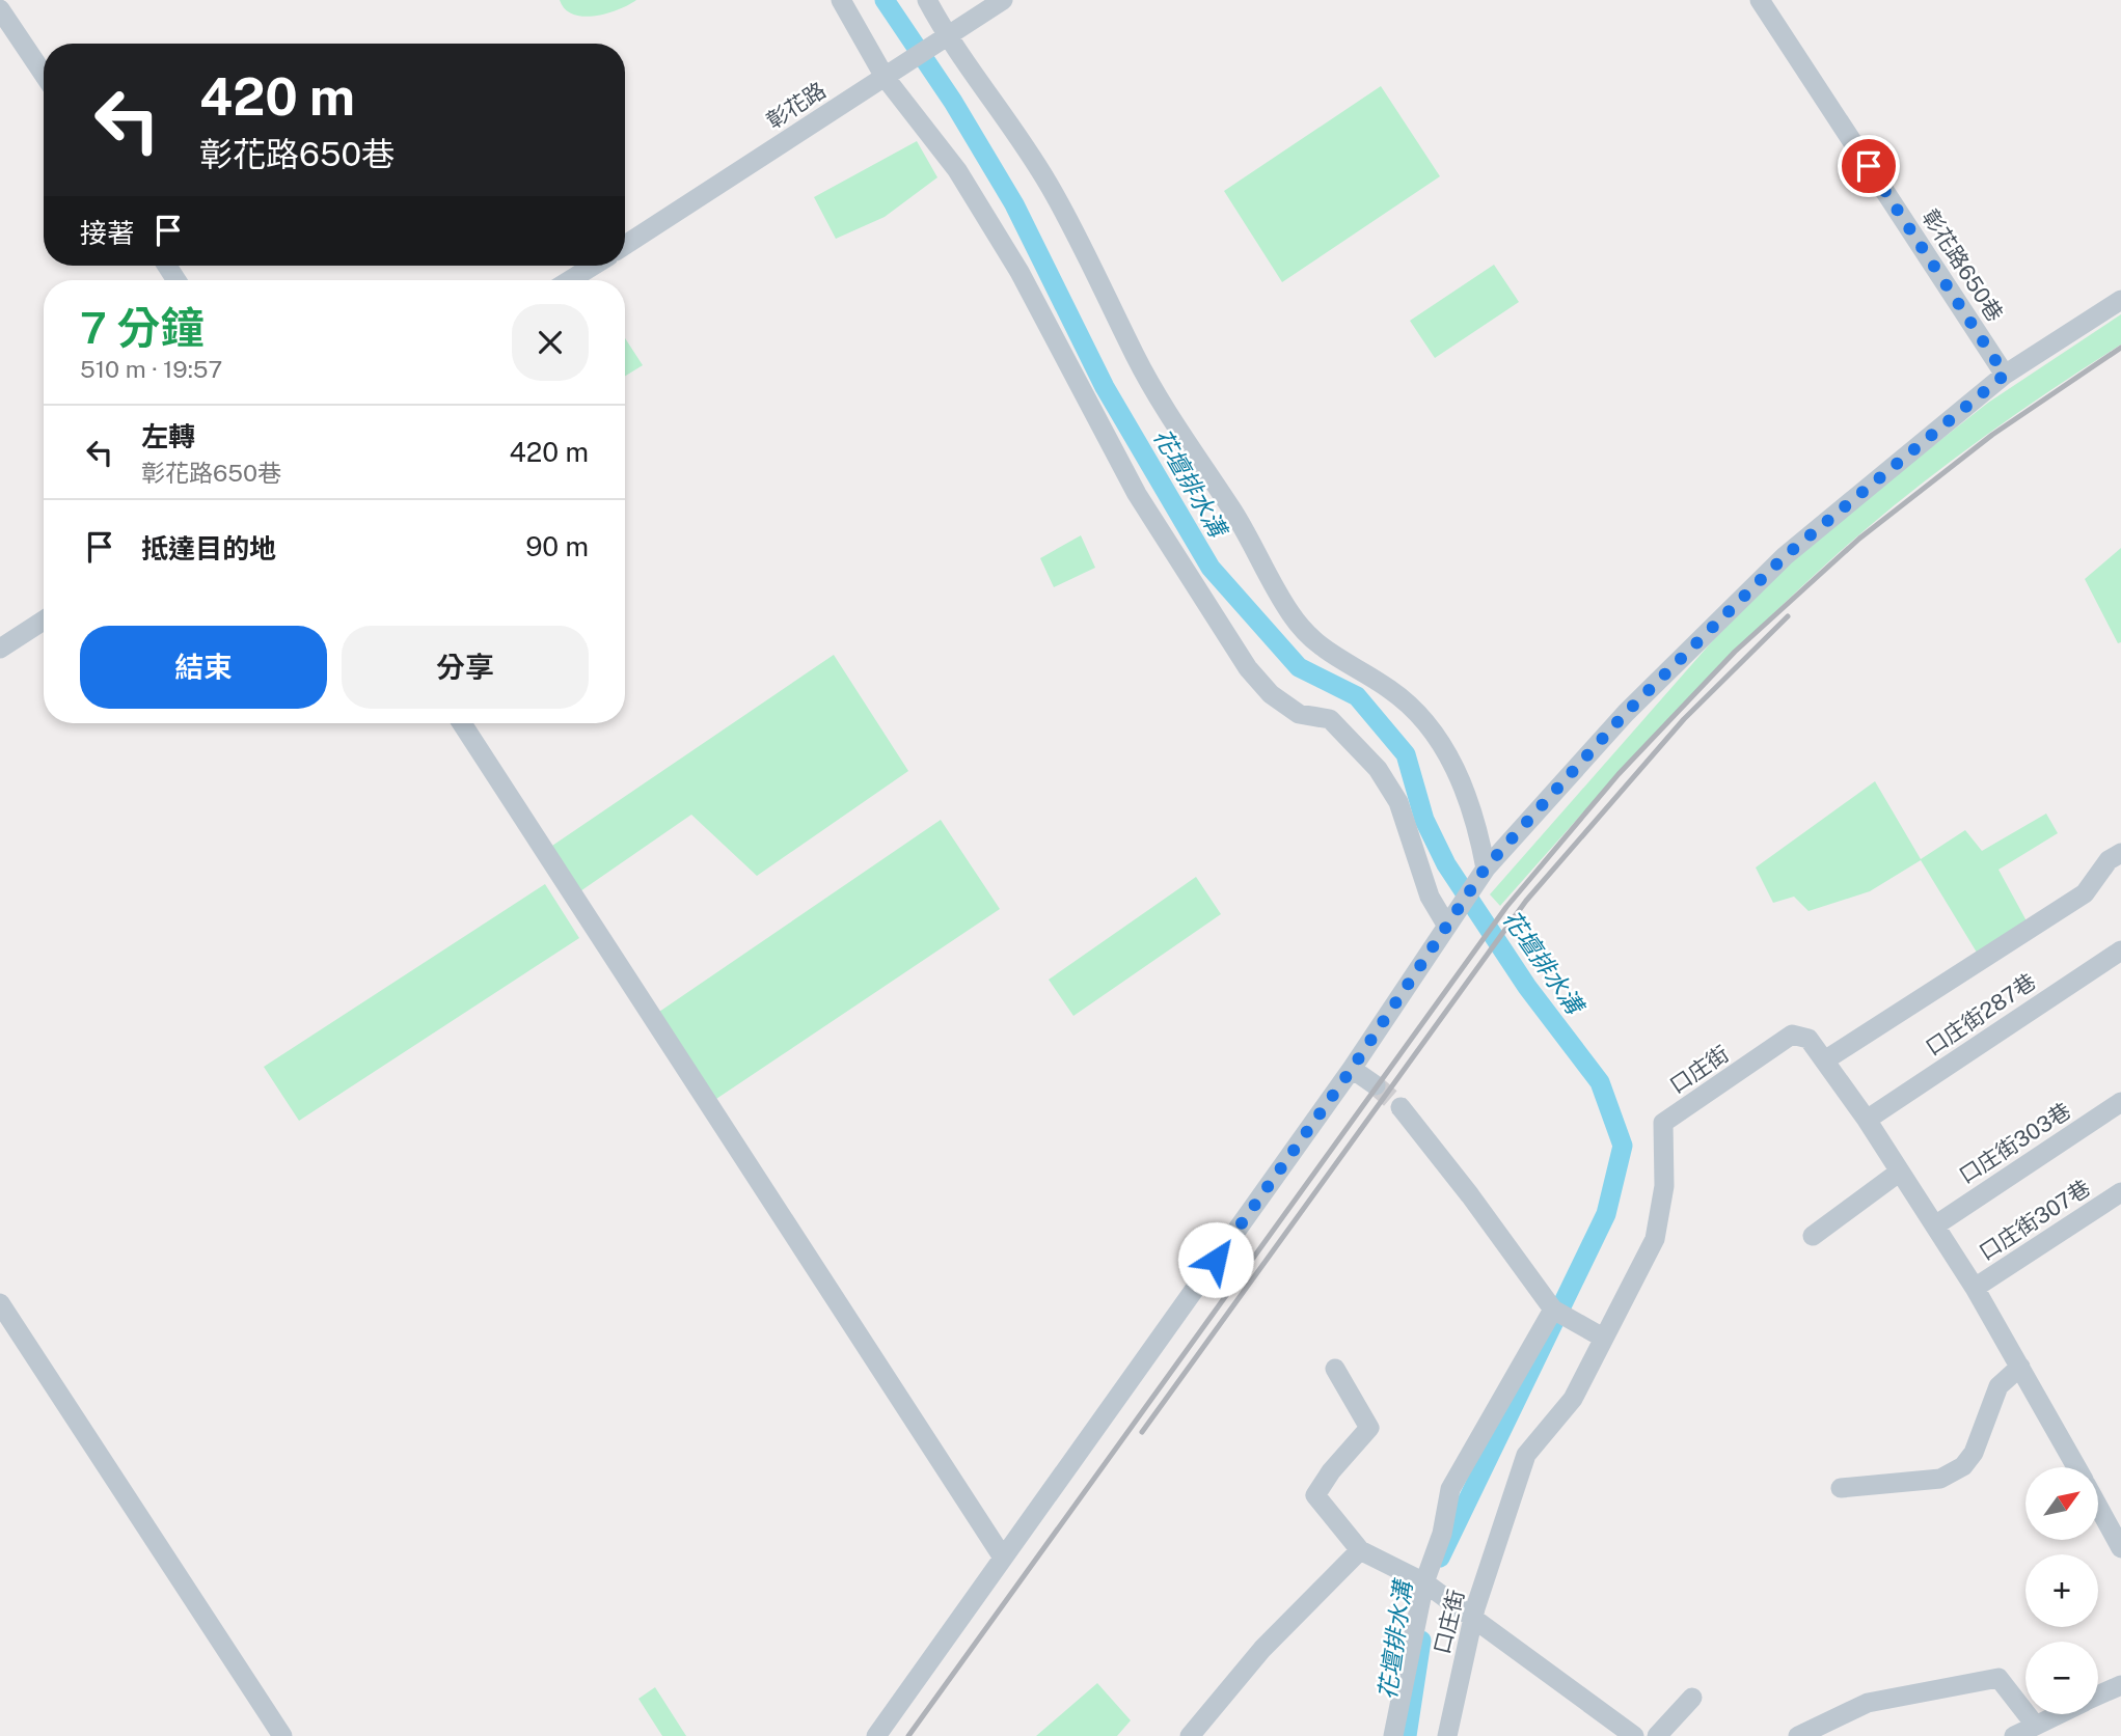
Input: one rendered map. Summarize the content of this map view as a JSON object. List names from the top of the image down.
{
  "streets": {
    "street": [
      "彰花路",
      "彰花路650巷",
      "口庄街287巷",
      "口庄街",
      "口庄街303巷",
      "口庄街307巷"
    ]
  },
  "crossings": [
    ["口庄街287巷", "口庄街"],
    ["口庄街", "口庄街303巷"],
    ["口庄街", "口庄街307巷"]
  ],
  "water": ["花壇排水溝"],
  "north": "top right",
  "page": {
    "turn": ["420 m", "彰花路650巷"],
    "then": "接著",
    "heading": ["7 分鐘", "510 m · 19:57"],
    "list": [
      {
        "name": "左轉",
        "note": "彰花路650巷",
        "value": "420 m"
      },
      {
        "name": "抵達目的地",
        "value": "90 m"
      }
    ],
    "buttons": ["結束", "分享"],
    "map_buttons": ["+", "−"]
  }
}
